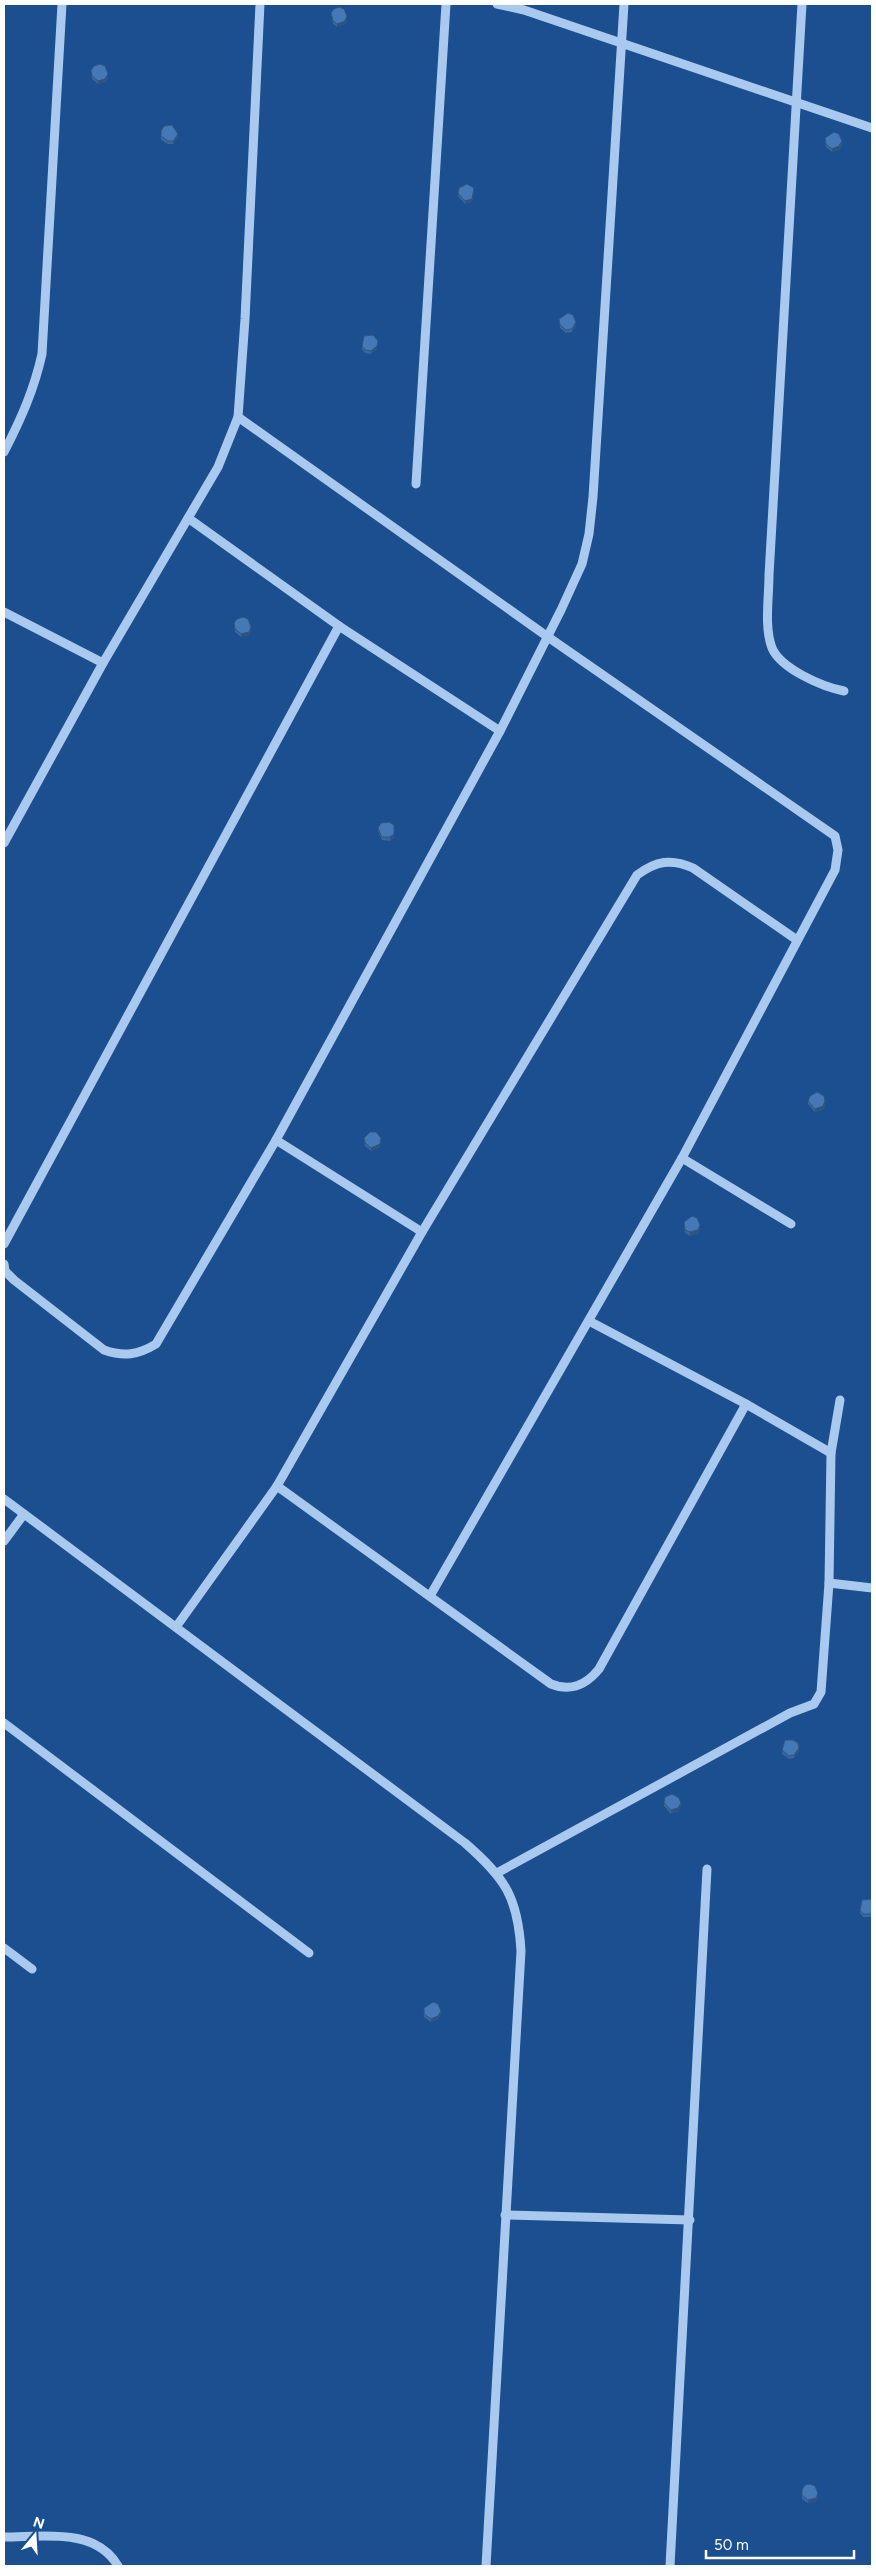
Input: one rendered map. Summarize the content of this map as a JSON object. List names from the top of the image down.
{
  "scale_bar": "50 m",
  "north": "top"
}
